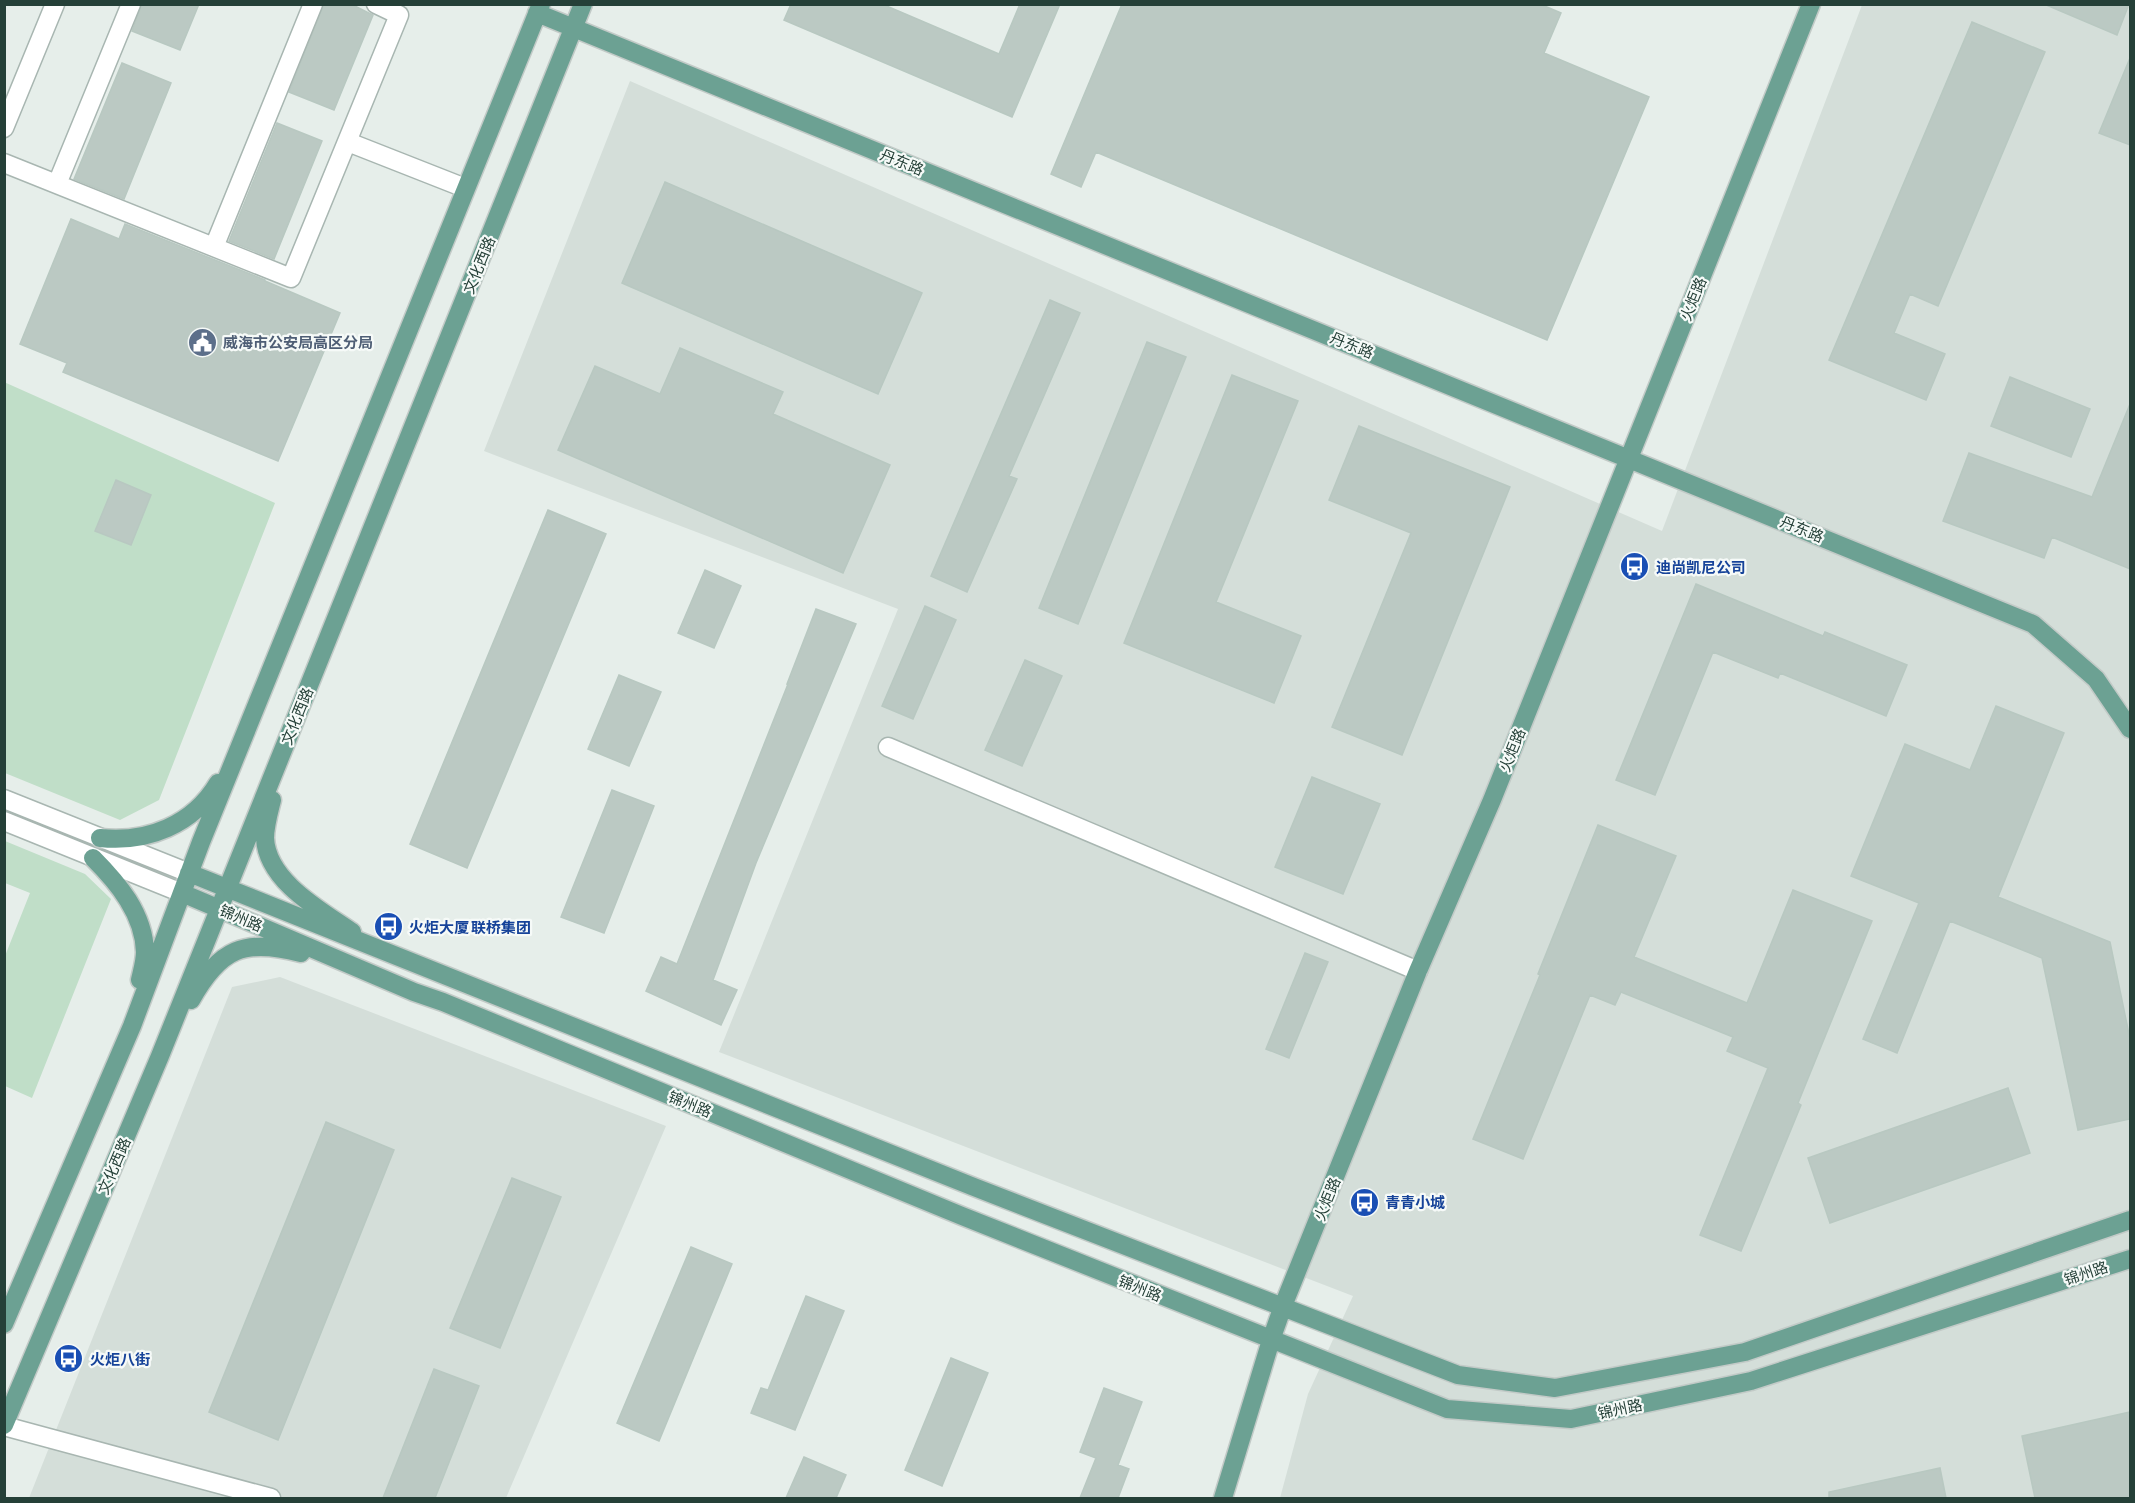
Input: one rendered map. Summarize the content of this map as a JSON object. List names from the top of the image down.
{
  "streets": {
    "main road": [
      "丹东路",
      "文化西路",
      "火炬路",
      "锦州路"
    ]
  },
  "crossings": [
    ["丹东路", "文化西路"],
    ["丹东路", "火炬路"],
    ["文化西路", "锦州路"],
    ["火炬路", "锦州路"]
  ],
  "places": {
    "public building": ["威海市公安局高区分局"],
    "bus stop": [
      "迪尚凯尼公司",
      "火炬大厦 联桥集团",
      "青青小城",
      "火炬八街"
    ]
  }
}
